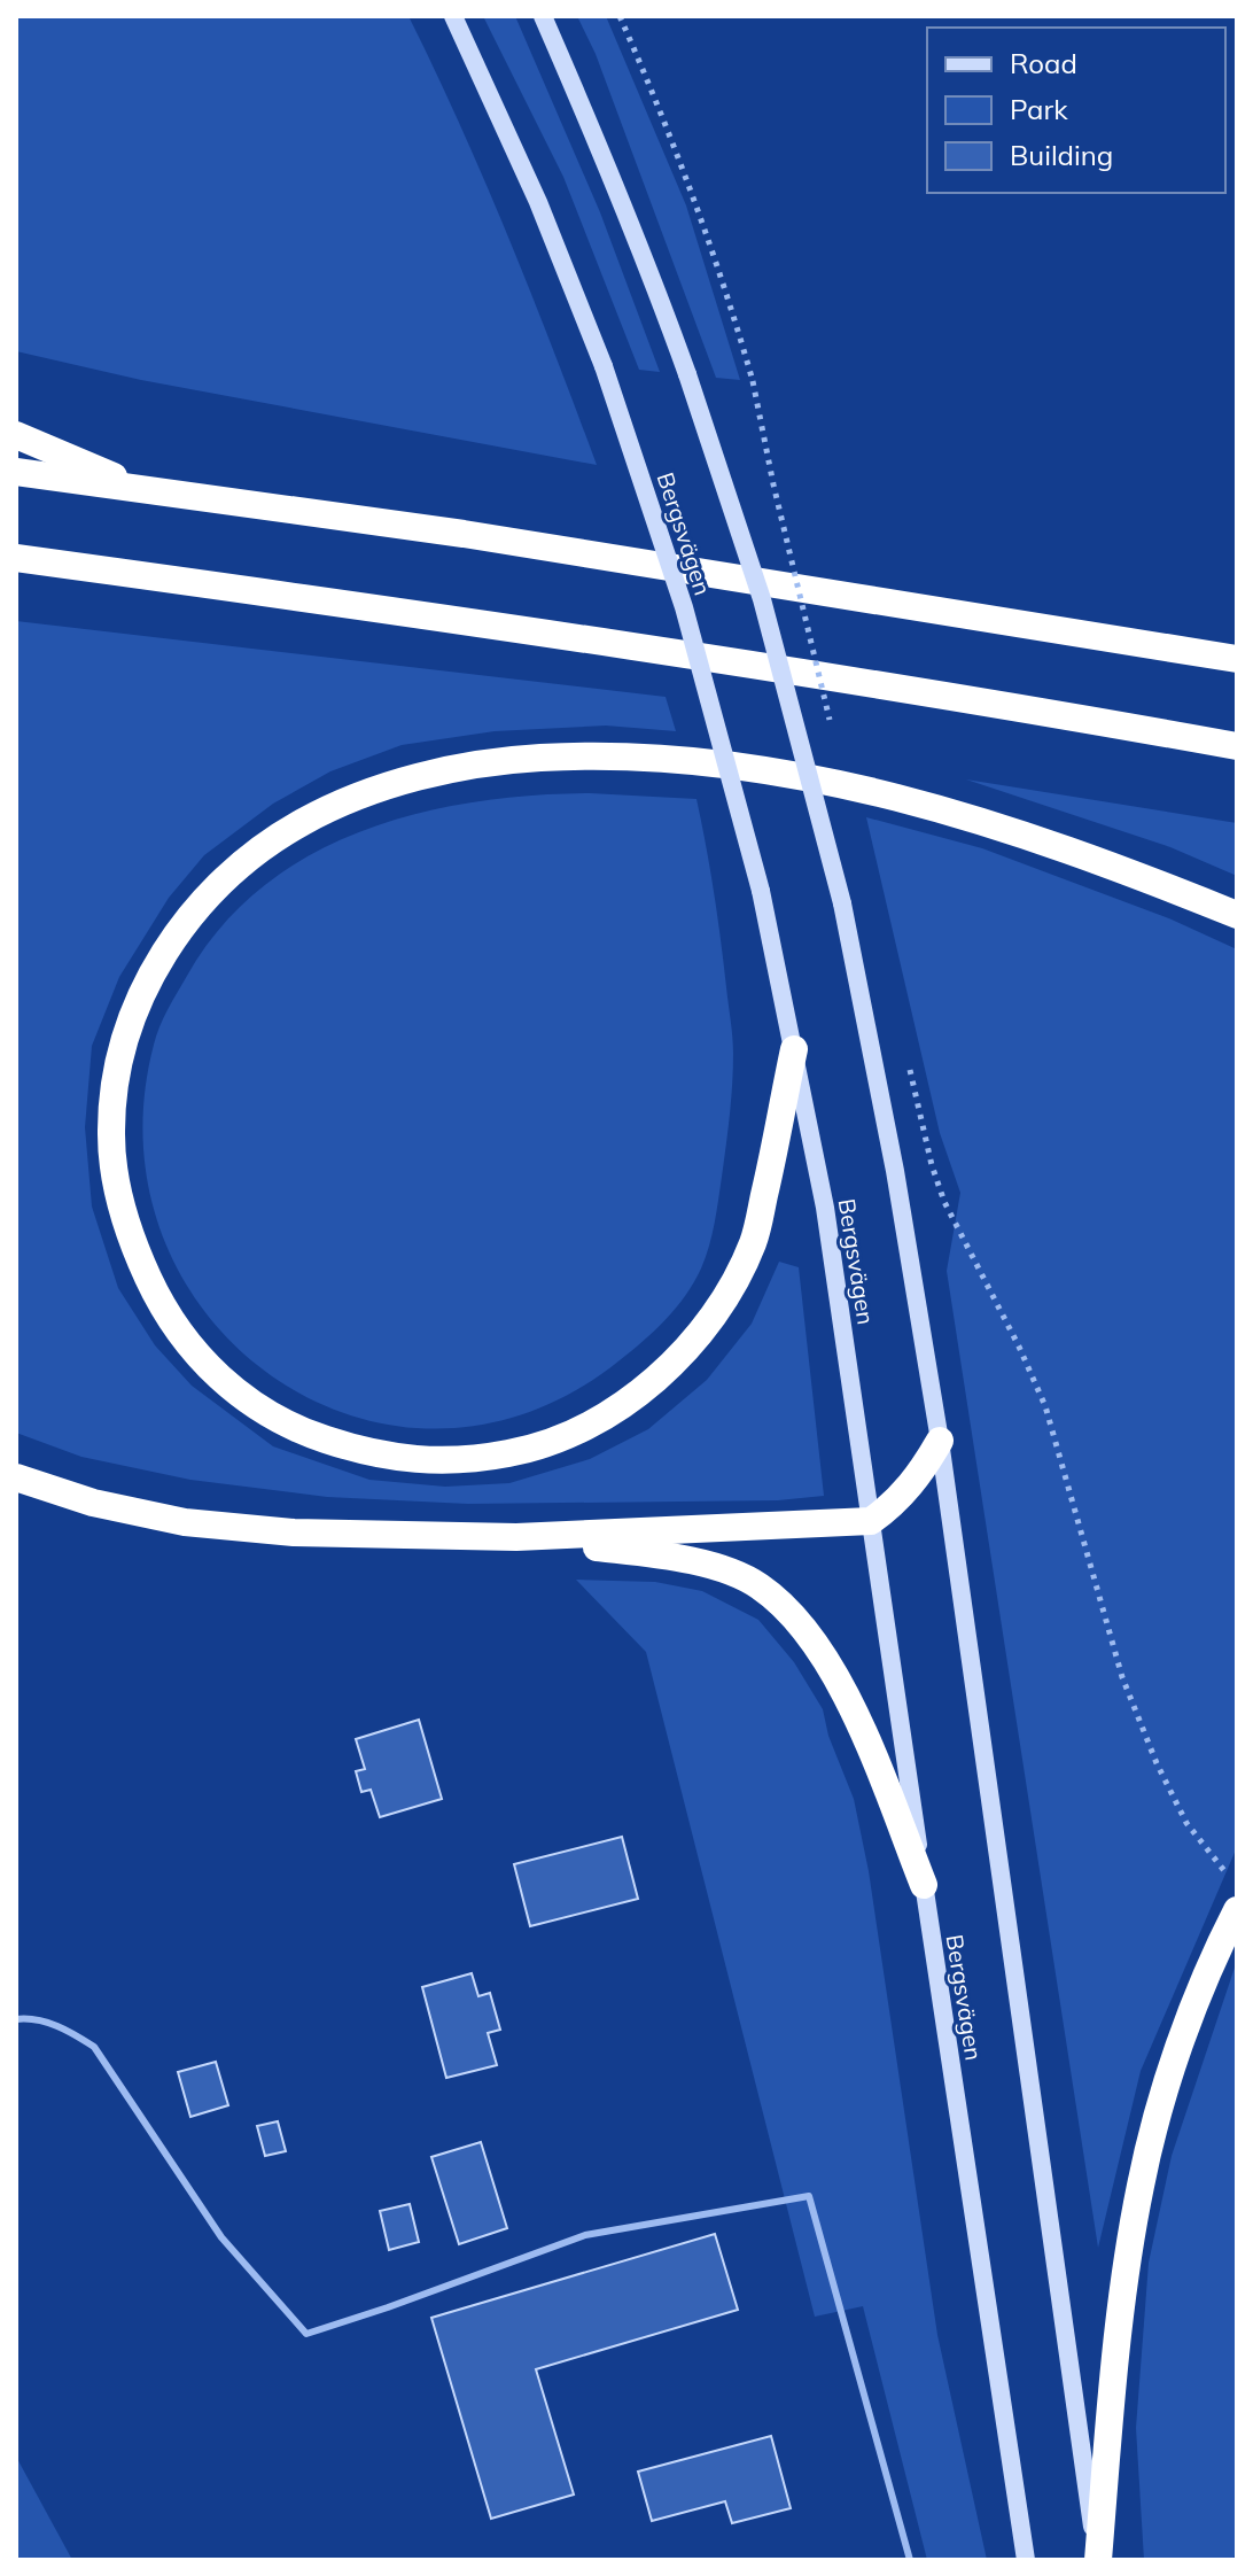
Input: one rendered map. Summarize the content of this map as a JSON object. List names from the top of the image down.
{
  "streets": {
    "main road": ["Bergsvägen"]
  },
  "legend": ["Road", "Park", "Building"]
}
